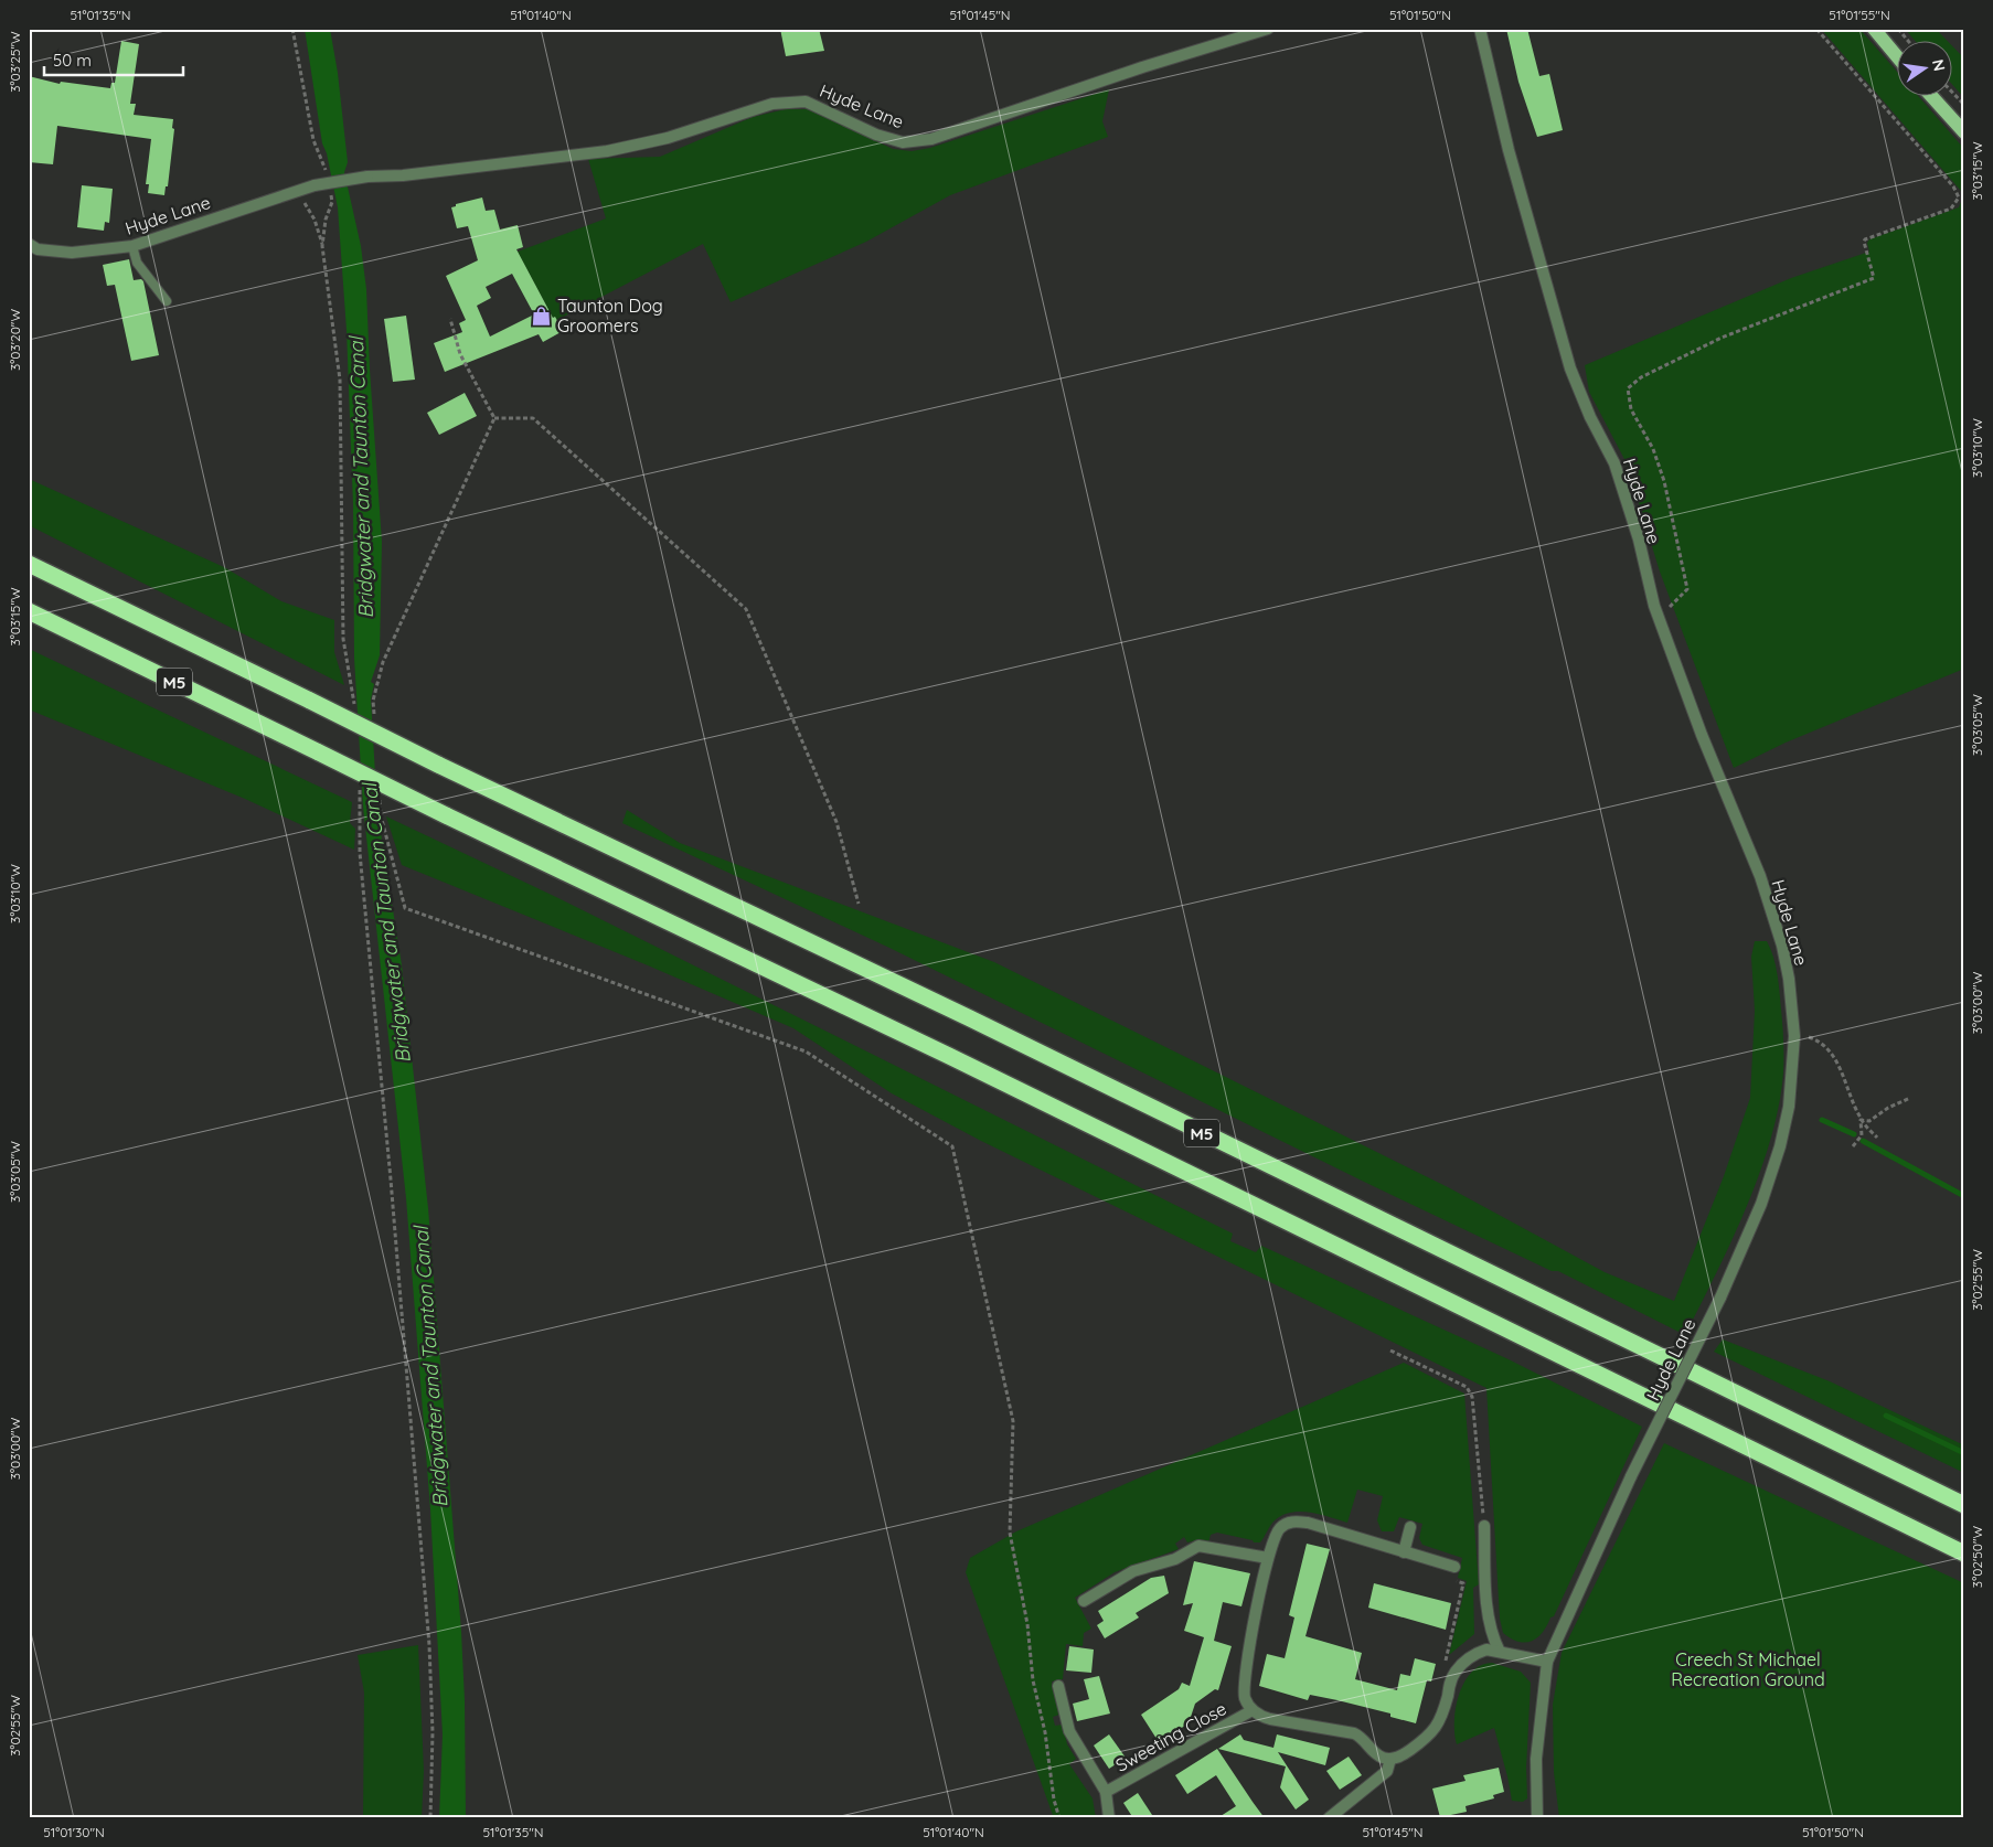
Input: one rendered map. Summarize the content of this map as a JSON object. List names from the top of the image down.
{
  "streets": {
    "highway": ["M5"],
    "street": ["Hyde Lane", "Sweeting Close"]
  },
  "water": ["Bridgwater and Taunton Canal"],
  "parks": ["Creech St Michael Recreation Ground"],
  "places": {
    "shop": ["Taunton Dog Groomers"]
  },
  "scale_bar": "50 m",
  "north": "right",
  "coordinates": [
    "51°01'35\"N",
    "51°01'40\"N",
    "51°01'45\"N",
    "51°01'50\"N",
    "51°01'55\"N",
    "3°03'25\"W",
    "3°03'15\"W",
    "3°03'20\"W",
    "3°03'10\"W",
    "3°03'05\"W",
    "3°03'00\"W",
    "3°02'55\"W",
    "3°02'50\"W",
    "51°01'30\"N"
  ]
}
